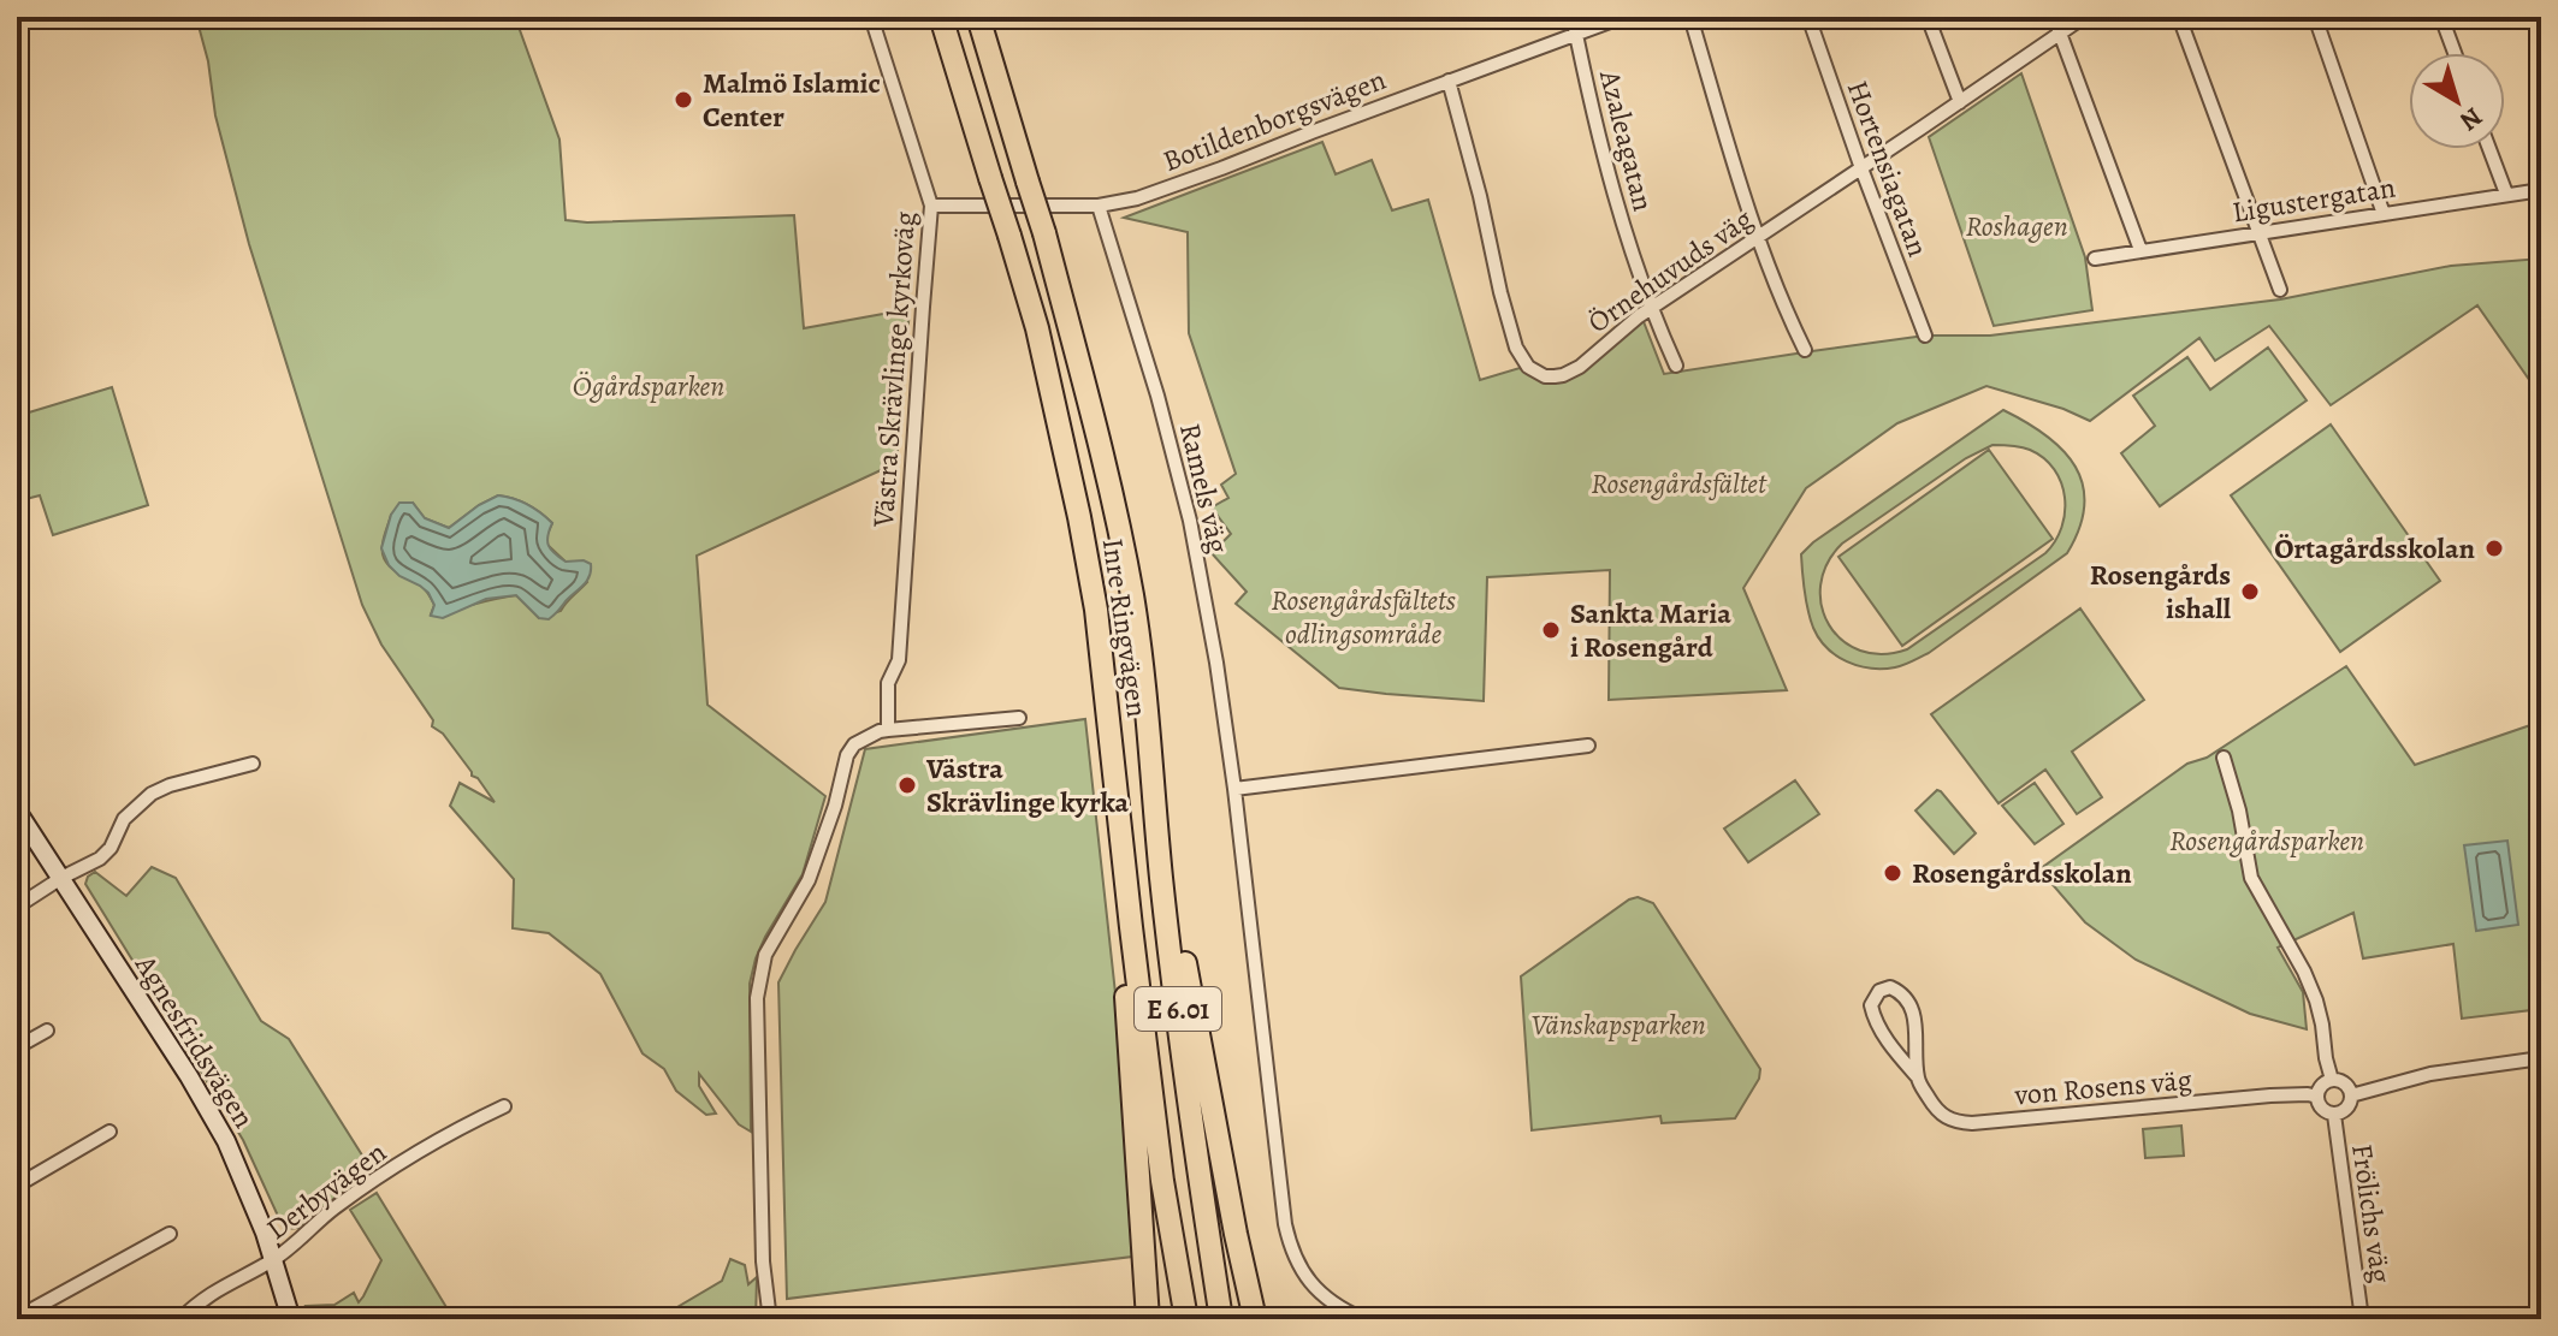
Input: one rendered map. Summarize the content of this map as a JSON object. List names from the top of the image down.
{
  "streets": {
    "highway": ["Inre Ringvägen", "E 6.01"],
    "main road": ["Agnesfridsvägen"],
    "street": [
      "Botildenborgsvägen",
      "Azaleagatan",
      "Hortensiagatan",
      "Ligustergatan",
      "Örnehuvuds väg",
      "Västra Skrävlinge kyrkoväg",
      "Ramels väg",
      "von Rosens väg",
      "Derbyvägen",
      "Frölichs väg"
    ]
  },
  "crossings": [
    ["Botildenborgsvägen", "Azaleagatan"],
    ["Botildenborgsvägen", "Örnehuvuds väg"],
    ["Botildenborgsvägen", "Västra Skrävlinge kyrkoväg"],
    ["Botildenborgsvägen", "Ramels väg"],
    ["Azaleagatan", "Örnehuvuds väg"],
    ["Hortensiagatan", "Örnehuvuds väg"],
    ["Agnesfridsvägen", "Derbyvägen"],
    ["von Rosens väg", "Frölichs väg"]
  ],
  "parks": [
    "Roshagen",
    "Ögårdsparken",
    "Rosengårdsfältet",
    "Rosengårdsfältets odlingsområde",
    "Rosengårdsparken",
    "Vänskapsparken"
  ],
  "places": [
    "Malmö Islamic Center",
    "Örtagårdsskolan",
    "Rosengårds ishall",
    "Sankta Maria i Rosengård",
    "Västra Skrävlinge kyrka",
    "Rosengårdsskolan"
  ],
  "north": "bottom right"
}
